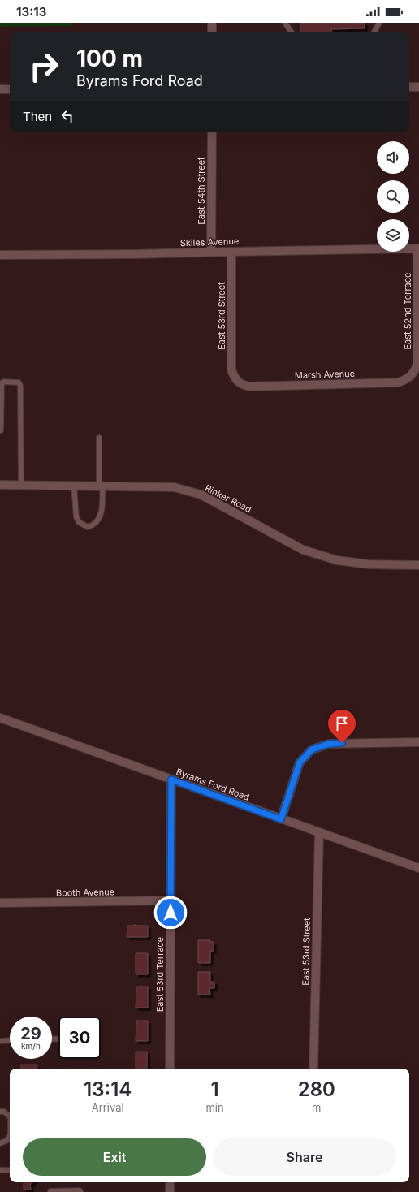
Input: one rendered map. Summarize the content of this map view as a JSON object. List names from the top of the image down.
{
  "streets": {
    "street": [
      "East 54th Street",
      "Skiles Avenue",
      "East 52nd Terrace",
      "East 53rd Street",
      "Marsh Avenue",
      "Rinker Road",
      "Byrams Ford Road",
      "Booth Avenue",
      "East 53rd Terrace"
    ]
  },
  "crossings": [
    ["East 54th Street", "Skiles Avenue"],
    ["Skiles Avenue", "East 52nd Terrace"],
    ["Skiles Avenue", "East 53rd Street"],
    ["East 52nd Terrace", "Marsh Avenue"],
    ["East 53rd Street", "Marsh Avenue"],
    ["East 53rd Street", "Byrams Ford Road"],
    ["Byrams Ford Road", "East 53rd Terrace"],
    ["Booth Avenue", "East 53rd Terrace"]
  ],
  "page": {
    "status": "13:13",
    "turn": ["100 m", "Byrams Ford Road"],
    "then": "Then",
    "speed": "29 km/h",
    "limit": "30",
    "eta": [
      "13:14",
      "Arrival",
      "1",
      "min",
      "280",
      "m"
    ],
    "buttons": ["Exit", "Share"]
  }
}
